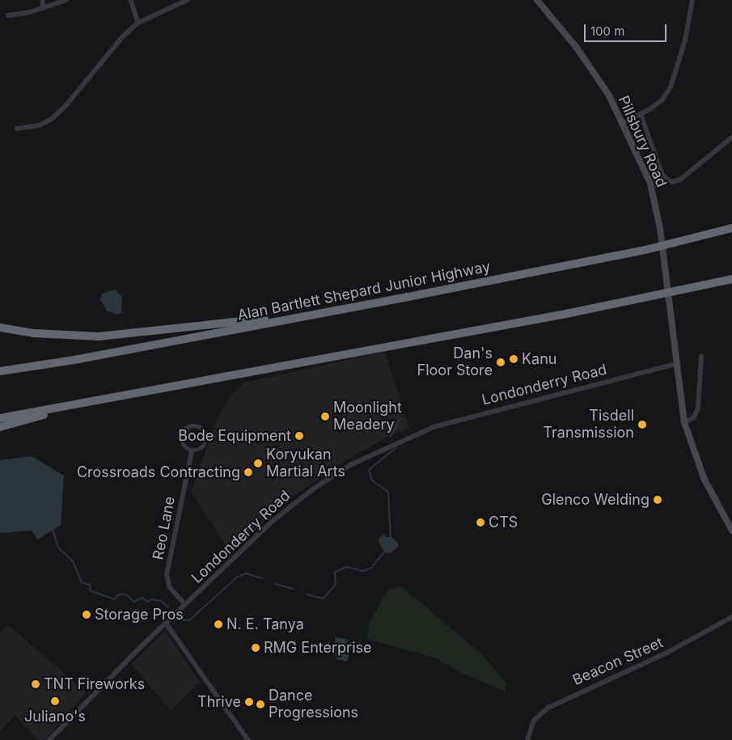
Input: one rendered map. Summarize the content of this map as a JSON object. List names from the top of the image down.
{
  "streets": {
    "highway": ["Alan Bartlett Shepard Junior Highway"],
    "street": [
      "Pillsbury Road",
      "Londonderry Road",
      "Reo Lane",
      "Beacon Street"
    ]
  },
  "crossings": [
    ["Pillsbury Road", "Londonderry Road"],
    ["Londonderry Road", "Reo Lane"]
  ],
  "places": [
    "Kanu",
    "Dan's Floor Store",
    "Moonlight Meadery",
    "Tisdell Transmission",
    "Bode Equipment",
    "Koryukan Martial Arts",
    "Crossroads Contracting",
    "Glenco Welding",
    "CTS",
    "Storage Pros",
    "N. E. Tanya",
    "RMG Enterprise",
    "TNT Fireworks",
    "Juliano's",
    "Thrive",
    "Dance Progressions"
  ],
  "scale_bar": "100 m"
}
